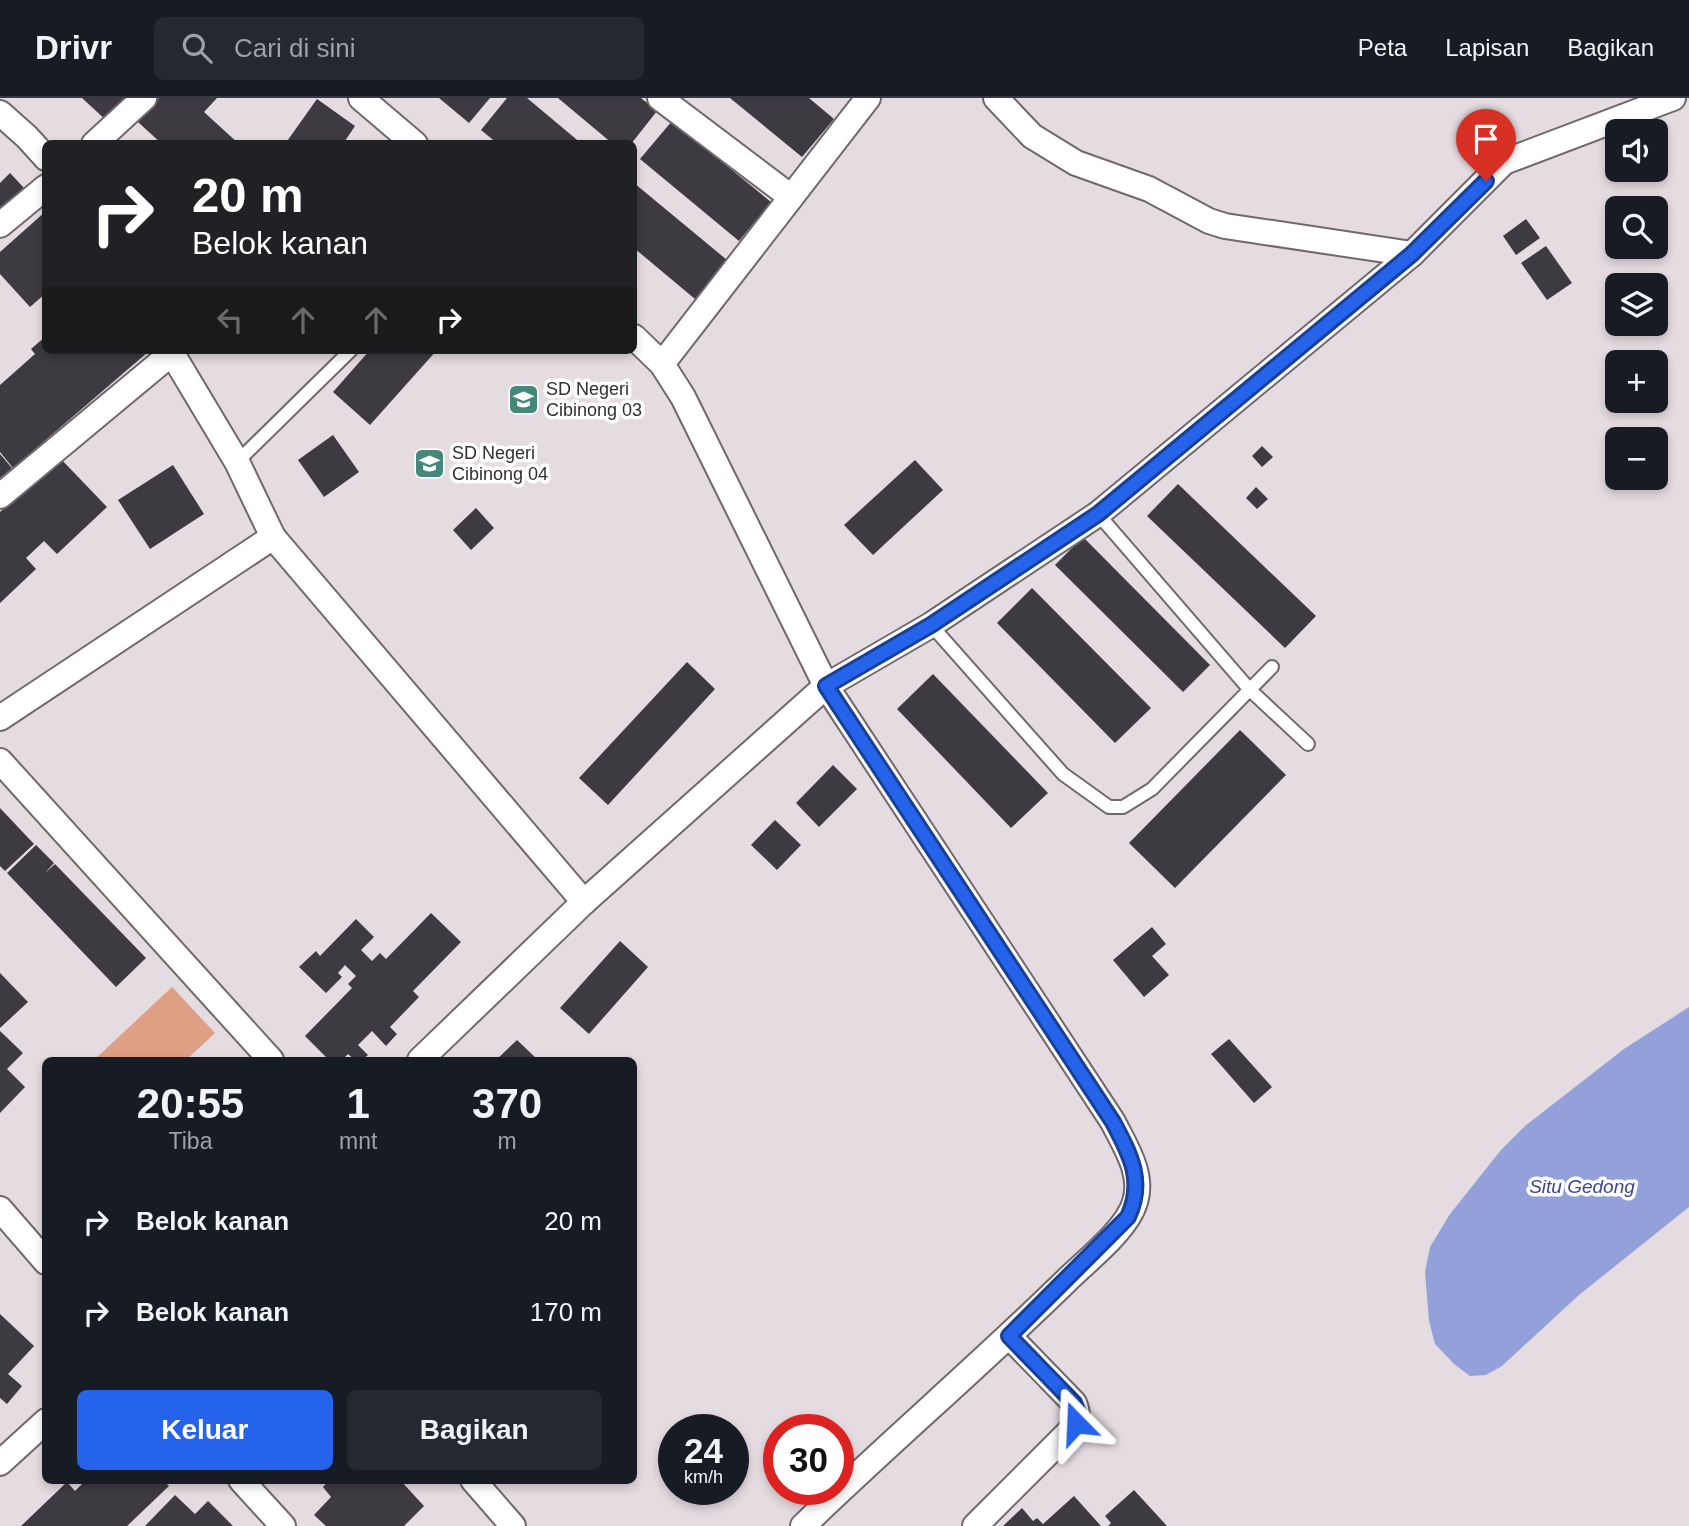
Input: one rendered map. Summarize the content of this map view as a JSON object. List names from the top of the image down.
{
  "water": ["Situ Gedong"],
  "places": {
    "school or university": ["SD Negeri Cibinong 03", "SD Negeri Cibinong 04"]
  },
  "page": {
    "header": "Drivr",
    "search": "Cari di sini",
    "nav": ["Peta", "Lapisan", "Bagikan"],
    "map_buttons": ["+", "−"],
    "turn": ["20 m", "Belok kanan"],
    "eta": [
      "20:55",
      "Tiba",
      "1",
      "mnt",
      "370",
      "m"
    ],
    "list": [
      {
        "name": "Belok kanan",
        "value": "20 m"
      },
      {
        "name": "Belok kanan",
        "value": "170 m"
      }
    ],
    "buttons": ["Keluar", "Bagikan"],
    "speed": "24 km/h",
    "limit": "30"
  }
}
